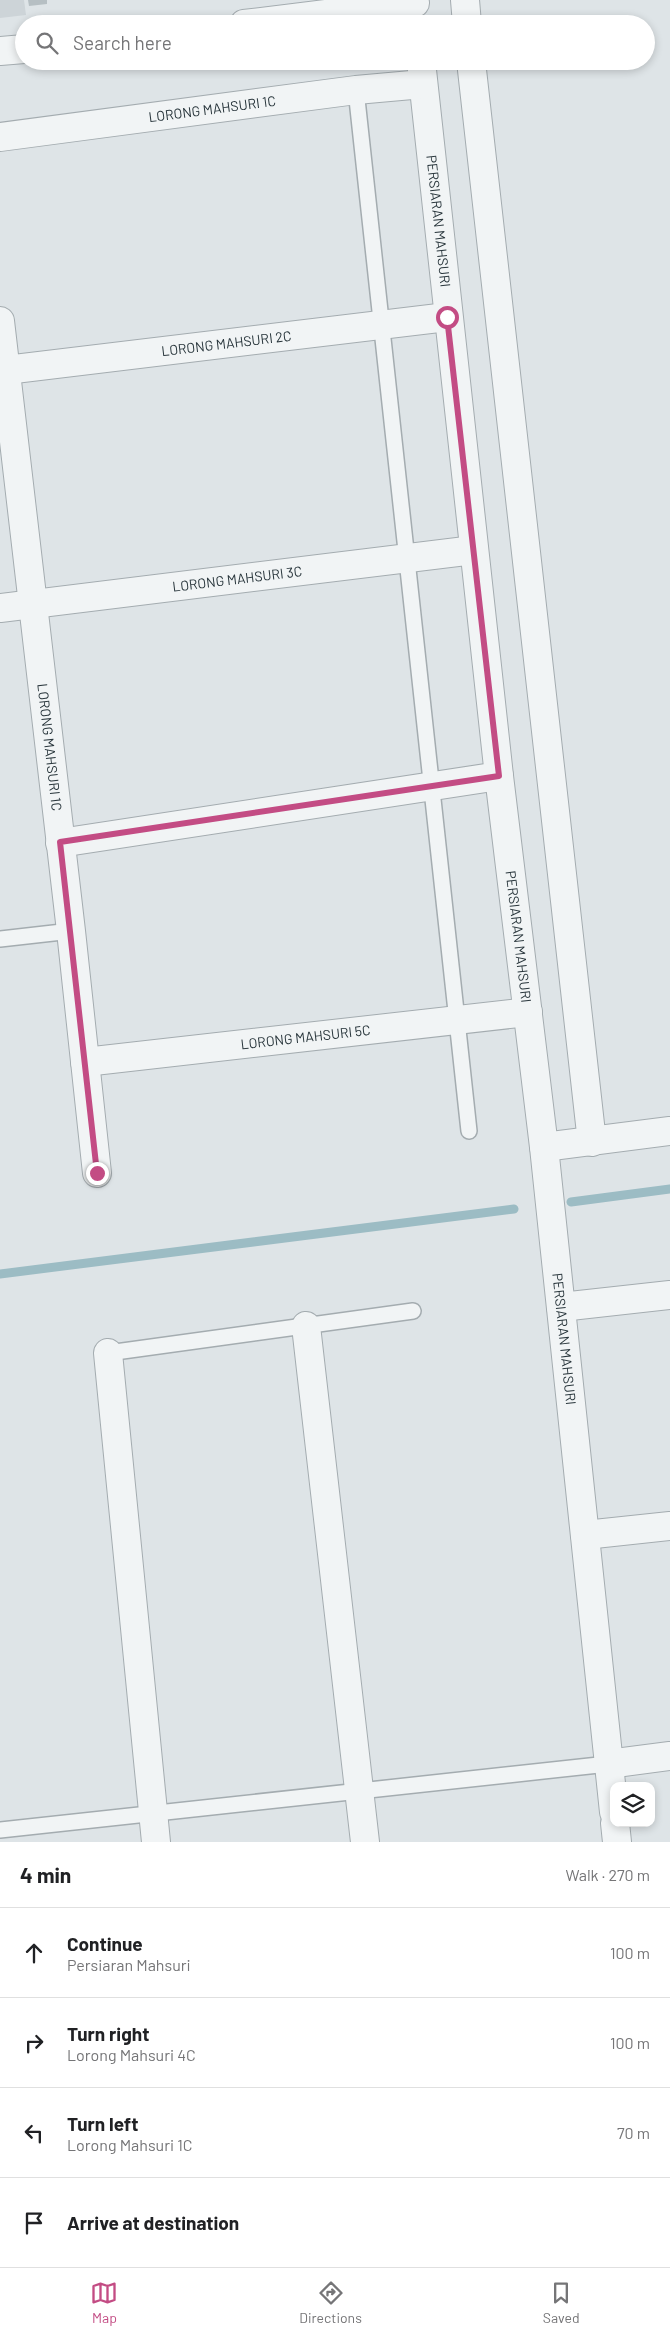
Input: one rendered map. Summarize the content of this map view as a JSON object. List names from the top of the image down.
{
  "streets": {
    "street": [
      "LORONG MAHSURI 1C",
      "PERSIARAN MAHSURI",
      "LORONG MAHSURI 2C",
      "LORONG MAHSURI 3C",
      "LORONG MAHSURI 5C"
    ]
  },
  "crossings": [
    ["LORONG MAHSURI 1C", "PERSIARAN MAHSURI"],
    ["LORONG MAHSURI 1C", "LORONG MAHSURI 2C"],
    ["LORONG MAHSURI 1C", "LORONG MAHSURI 3C"],
    ["LORONG MAHSURI 1C", "LORONG MAHSURI 5C"],
    ["PERSIARAN MAHSURI", "LORONG MAHSURI 2C"],
    ["PERSIARAN MAHSURI", "LORONG MAHSURI 3C"],
    ["PERSIARAN MAHSURI", "LORONG MAHSURI 5C"]
  ],
  "page": {
    "search": "Search here",
    "heading": ["4 min", "Walk · 270 m"],
    "list": [
      ["Continue", "Persiaran Mahsuri", "100 m"],
      ["Turn right", "Lorong Mahsuri 4C", "100 m"],
      ["Turn left", "Lorong Mahsuri 1C", "70 m"],
      "Arrive at destination"
    ],
    "nav": ["Map", "Directions", "Saved"]
  }
}
